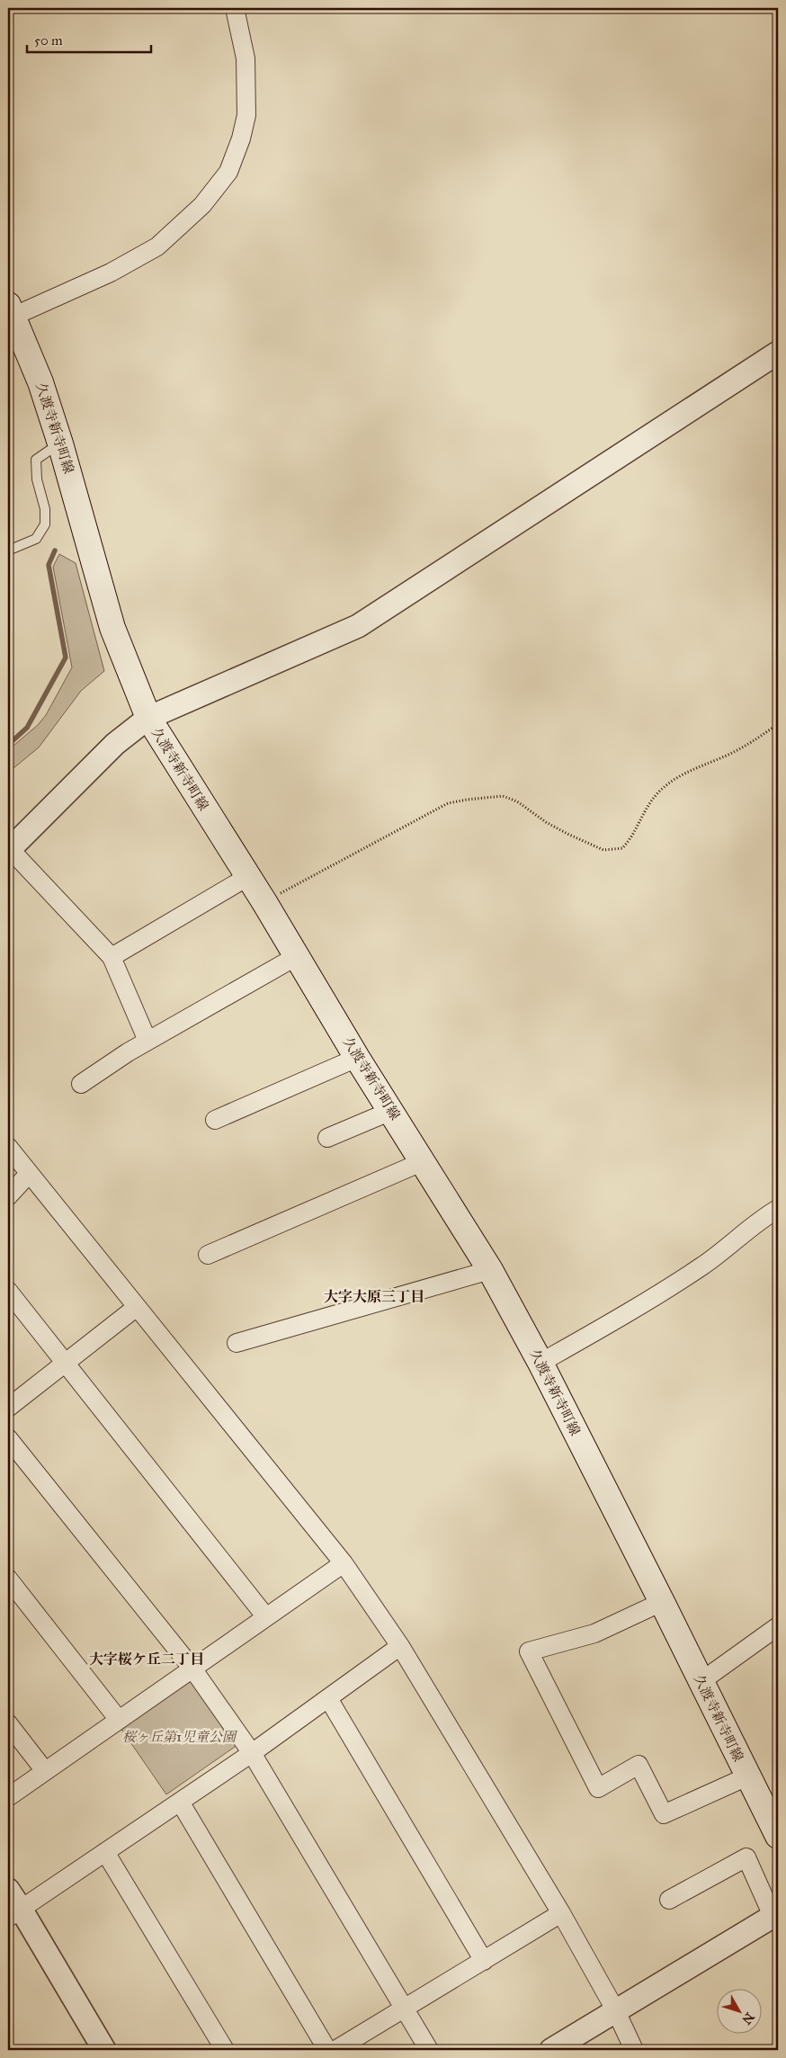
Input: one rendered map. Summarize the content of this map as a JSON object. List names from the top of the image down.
{
  "streets": {
    "main road": ["久渡寺新寺町線"]
  },
  "districts": ["大字大原三丁目", "大字桜ケ丘二丁目"],
  "parks": ["桜ヶ丘第1児童公園"],
  "scale_bar": "50 m",
  "north": "bottom right"
}
